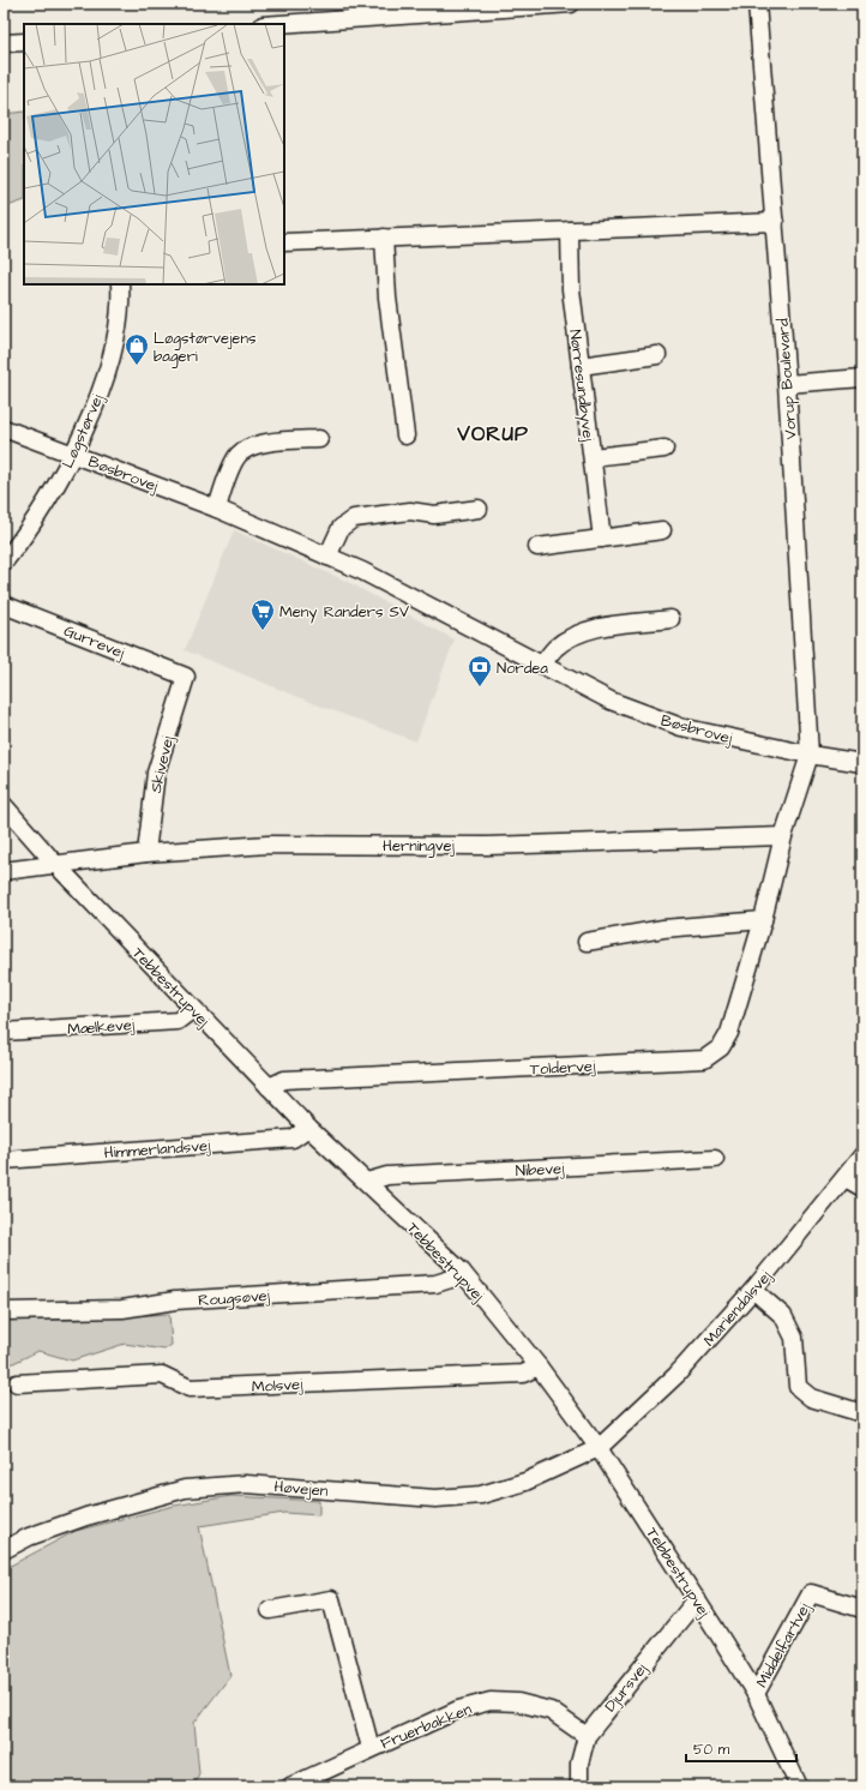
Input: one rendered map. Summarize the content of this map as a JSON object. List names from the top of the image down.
{
  "streets": {
    "street": [
      "Vorup Boulevard",
      "Nørresundbyvej",
      "Løgstørvej",
      "Bøsbrovej",
      "Gurrevej",
      "Skivevej",
      "Herningvej",
      "Tebbestrupvej",
      "Mælkevej",
      "Toldervej",
      "Himmerlandsvej",
      "Nibevej",
      "Rougsøvej",
      "Mariendalsvej",
      "Molsvej",
      "Høvejen",
      "Middelfartvej",
      "Djursvej",
      "Fruerbakken"
    ]
  },
  "crossings": [
    ["Vorup Boulevard", "Bøsbrovej"],
    ["Vorup Boulevard", "Toldervej"],
    ["Løgstørvej", "Bøsbrovej"],
    ["Bøsbrovej", "Toldervej"],
    ["Gurrevej", "Skivevej"],
    ["Skivevej", "Herningvej"],
    ["Herningvej", "Tebbestrupvej"],
    ["Herningvej", "Toldervej"],
    ["Tebbestrupvej", "Mælkevej"],
    ["Tebbestrupvej", "Toldervej"],
    ["Tebbestrupvej", "Himmerlandsvej"],
    ["Tebbestrupvej", "Nibevej"],
    ["Tebbestrupvej", "Rougsøvej"],
    ["Tebbestrupvej", "Mariendalsvej"],
    ["Tebbestrupvej", "Molsvej"],
    ["Tebbestrupvej", "Høvejen"],
    ["Tebbestrupvej", "Middelfartvej"],
    ["Tebbestrupvej", "Djursvej"],
    ["Mariendalsvej", "Høvejen"],
    ["Djursvej", "Fruerbakken"]
  ],
  "districts": ["VORUP"],
  "places": {
    "shop": ["Løgstørvejens bageri"],
    "supermarket": ["Meny Randers SV"],
    "bank": ["Nordea"]
  },
  "scale_bar": "50 m"
}
